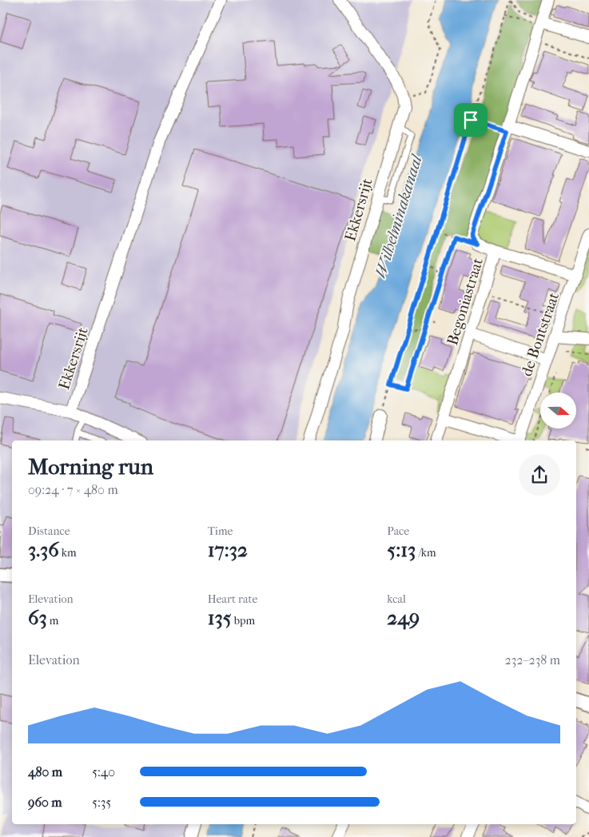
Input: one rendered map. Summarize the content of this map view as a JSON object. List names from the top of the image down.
{
  "streets": {
    "street": ["Ekkersrijt", "Begoniastraat", "de Bontstraat"]
  },
  "water": ["Wilhelminakanaal"],
  "north": "right",
  "page": {
    "heading": ["Morning run", "09:24 · 7 × 480 m"],
    "stats": [
      ["Distance", "3.36 km"],
      ["Time", "17:32"],
      ["Pace", "5:13 /km"],
      ["Elevation", "63 m"],
      ["Heart rate", "135 bpm"],
      ["kcal", "249"]
    ],
    "chart": ["Elevation", "232–238 m"],
    "list": [
      {
        "name": "480 m",
        "note": "5:40"
      },
      {
        "name": "960 m",
        "note": "5:35"
      }
    ]
  }
}
